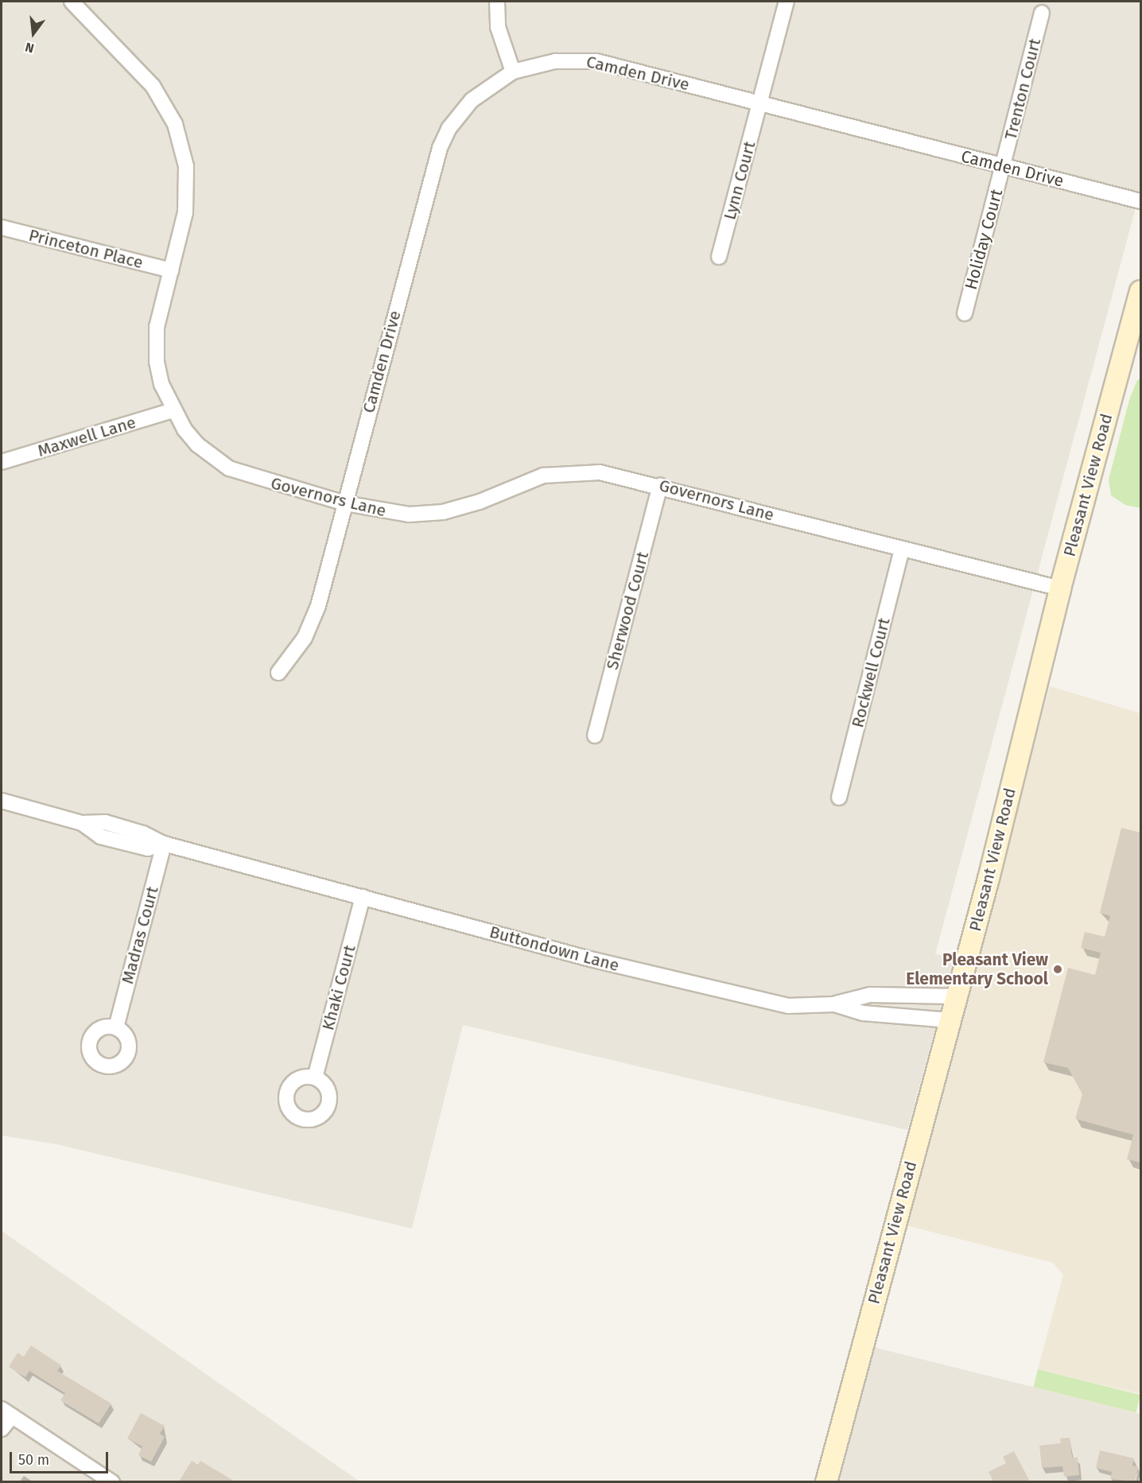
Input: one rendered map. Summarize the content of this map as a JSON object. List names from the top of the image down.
{
  "streets": {
    "main road": ["Pleasant View Road"],
    "street": [
      "Camden Drive",
      "Trenton Court",
      "Lynn Court",
      "Holiday Court",
      "Princeton Place",
      "Maxwell Lane",
      "Governors Lane",
      "Sherwood Court",
      "Rockwell Court",
      "Madras Court",
      "Buttondown Lane",
      "Khaki Court"
    ]
  },
  "crossings": [
    ["Camden Drive", "Trenton Court"],
    ["Camden Drive", "Lynn Court"],
    ["Camden Drive", "Holiday Court"],
    ["Camden Drive", "Governors Lane"],
    ["Trenton Court", "Holiday Court"],
    ["Princeton Place", "Governors Lane"],
    ["Maxwell Lane", "Governors Lane"],
    ["Pleasant View Road", "Governors Lane"],
    ["Pleasant View Road", "Buttondown Lane"],
    ["Governors Lane", "Sherwood Court"],
    ["Governors Lane", "Rockwell Court"],
    ["Madras Court", "Buttondown Lane"],
    ["Buttondown Lane", "Khaki Court"]
  ],
  "places": ["Pleasant View Elementary School"],
  "scale_bar": "50 m",
  "north": "bottom"
}
